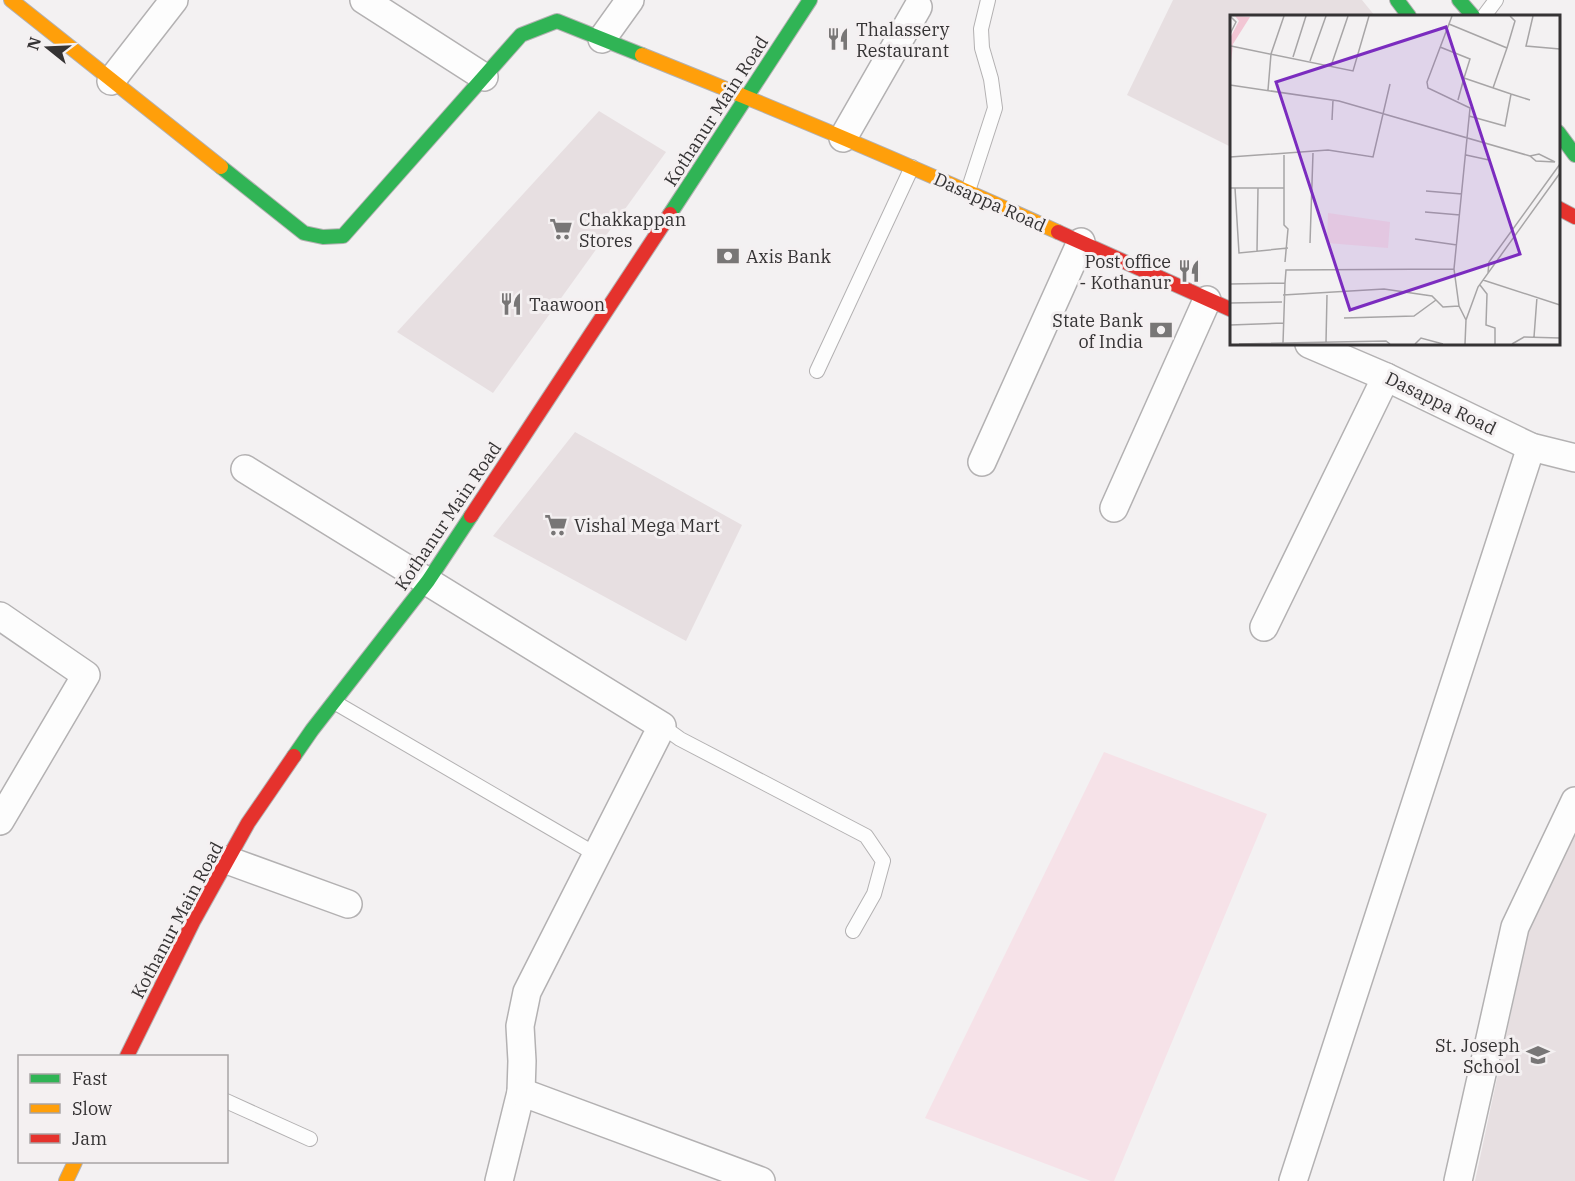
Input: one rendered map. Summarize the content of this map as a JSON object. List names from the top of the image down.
{
  "streets": {
    "street": ["Kothanur Main Road", "Dasappa Road"]
  },
  "crossings": [
    ["Kothanur Main Road", "Dasappa Road"]
  ],
  "places": {
    "restaurant": ["Thalassery Restaurant", "Post office - Kothanur", "Taawoon"],
    "supermarket": ["Chakkappan Stores", "Vishal Mega Mart"],
    "bank": ["Axis Bank", "State Bank of India"],
    "school or university": ["St. Joseph School"]
  },
  "legend": ["Fast", "Slow", "Jam"],
  "north": "left"
}
